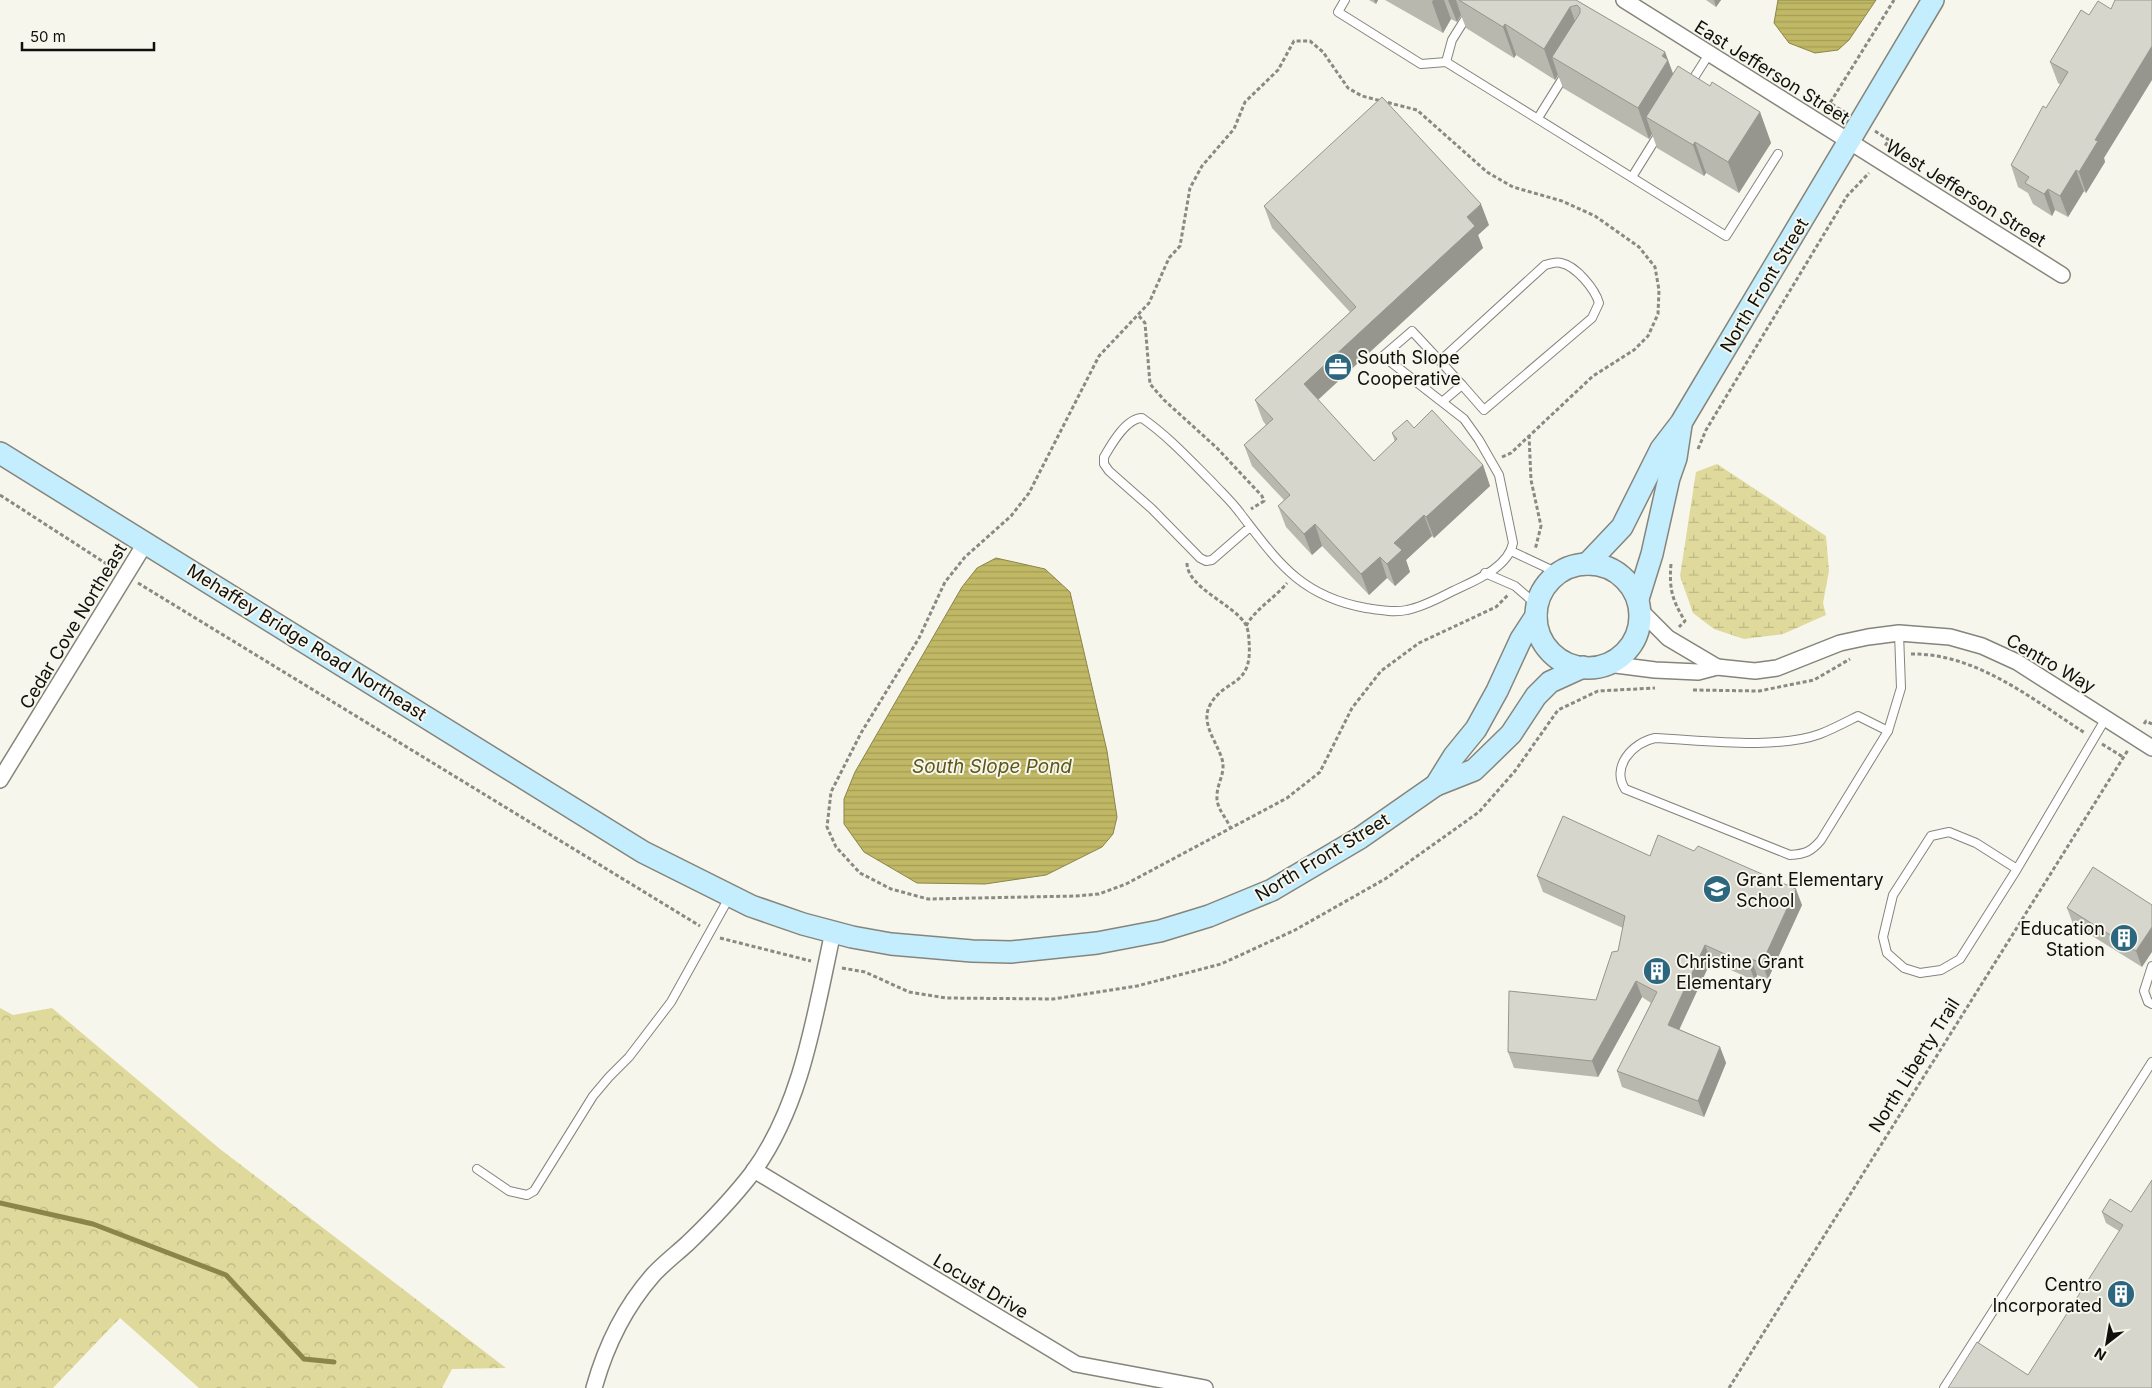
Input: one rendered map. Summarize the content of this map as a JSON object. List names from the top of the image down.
{
  "streets": {
    "main road": ["North Front Street", "Mehaffey Bridge Road Northeast"],
    "street": [
      "East Jefferson Street",
      "West Jefferson Street",
      "Cedar Cove Northeast",
      "Centro Way",
      "Locust Drive"
    ],
    "path": ["North Liberty Trail"]
  },
  "crossings": [
    ["East Jefferson Street", "West Jefferson Street"],
    ["East Jefferson Street", "North Front Street"],
    ["West Jefferson Street", "North Front Street"],
    ["North Front Street", "Mehaffey Bridge Road Northeast"],
    ["North Front Street", "Centro Way"],
    ["Cedar Cove Northeast", "Mehaffey Bridge Road Northeast"]
  ],
  "water": ["South Slope Pond"],
  "places": {
    "office": ["South Slope Cooperative"],
    "school or university": ["Grant Elementary School"],
    "building": ["Education Station", "Christine Grant Elementary", "Centro Incorporated"]
  },
  "scale_bar": "50 m",
  "north": "bottom left"
}
